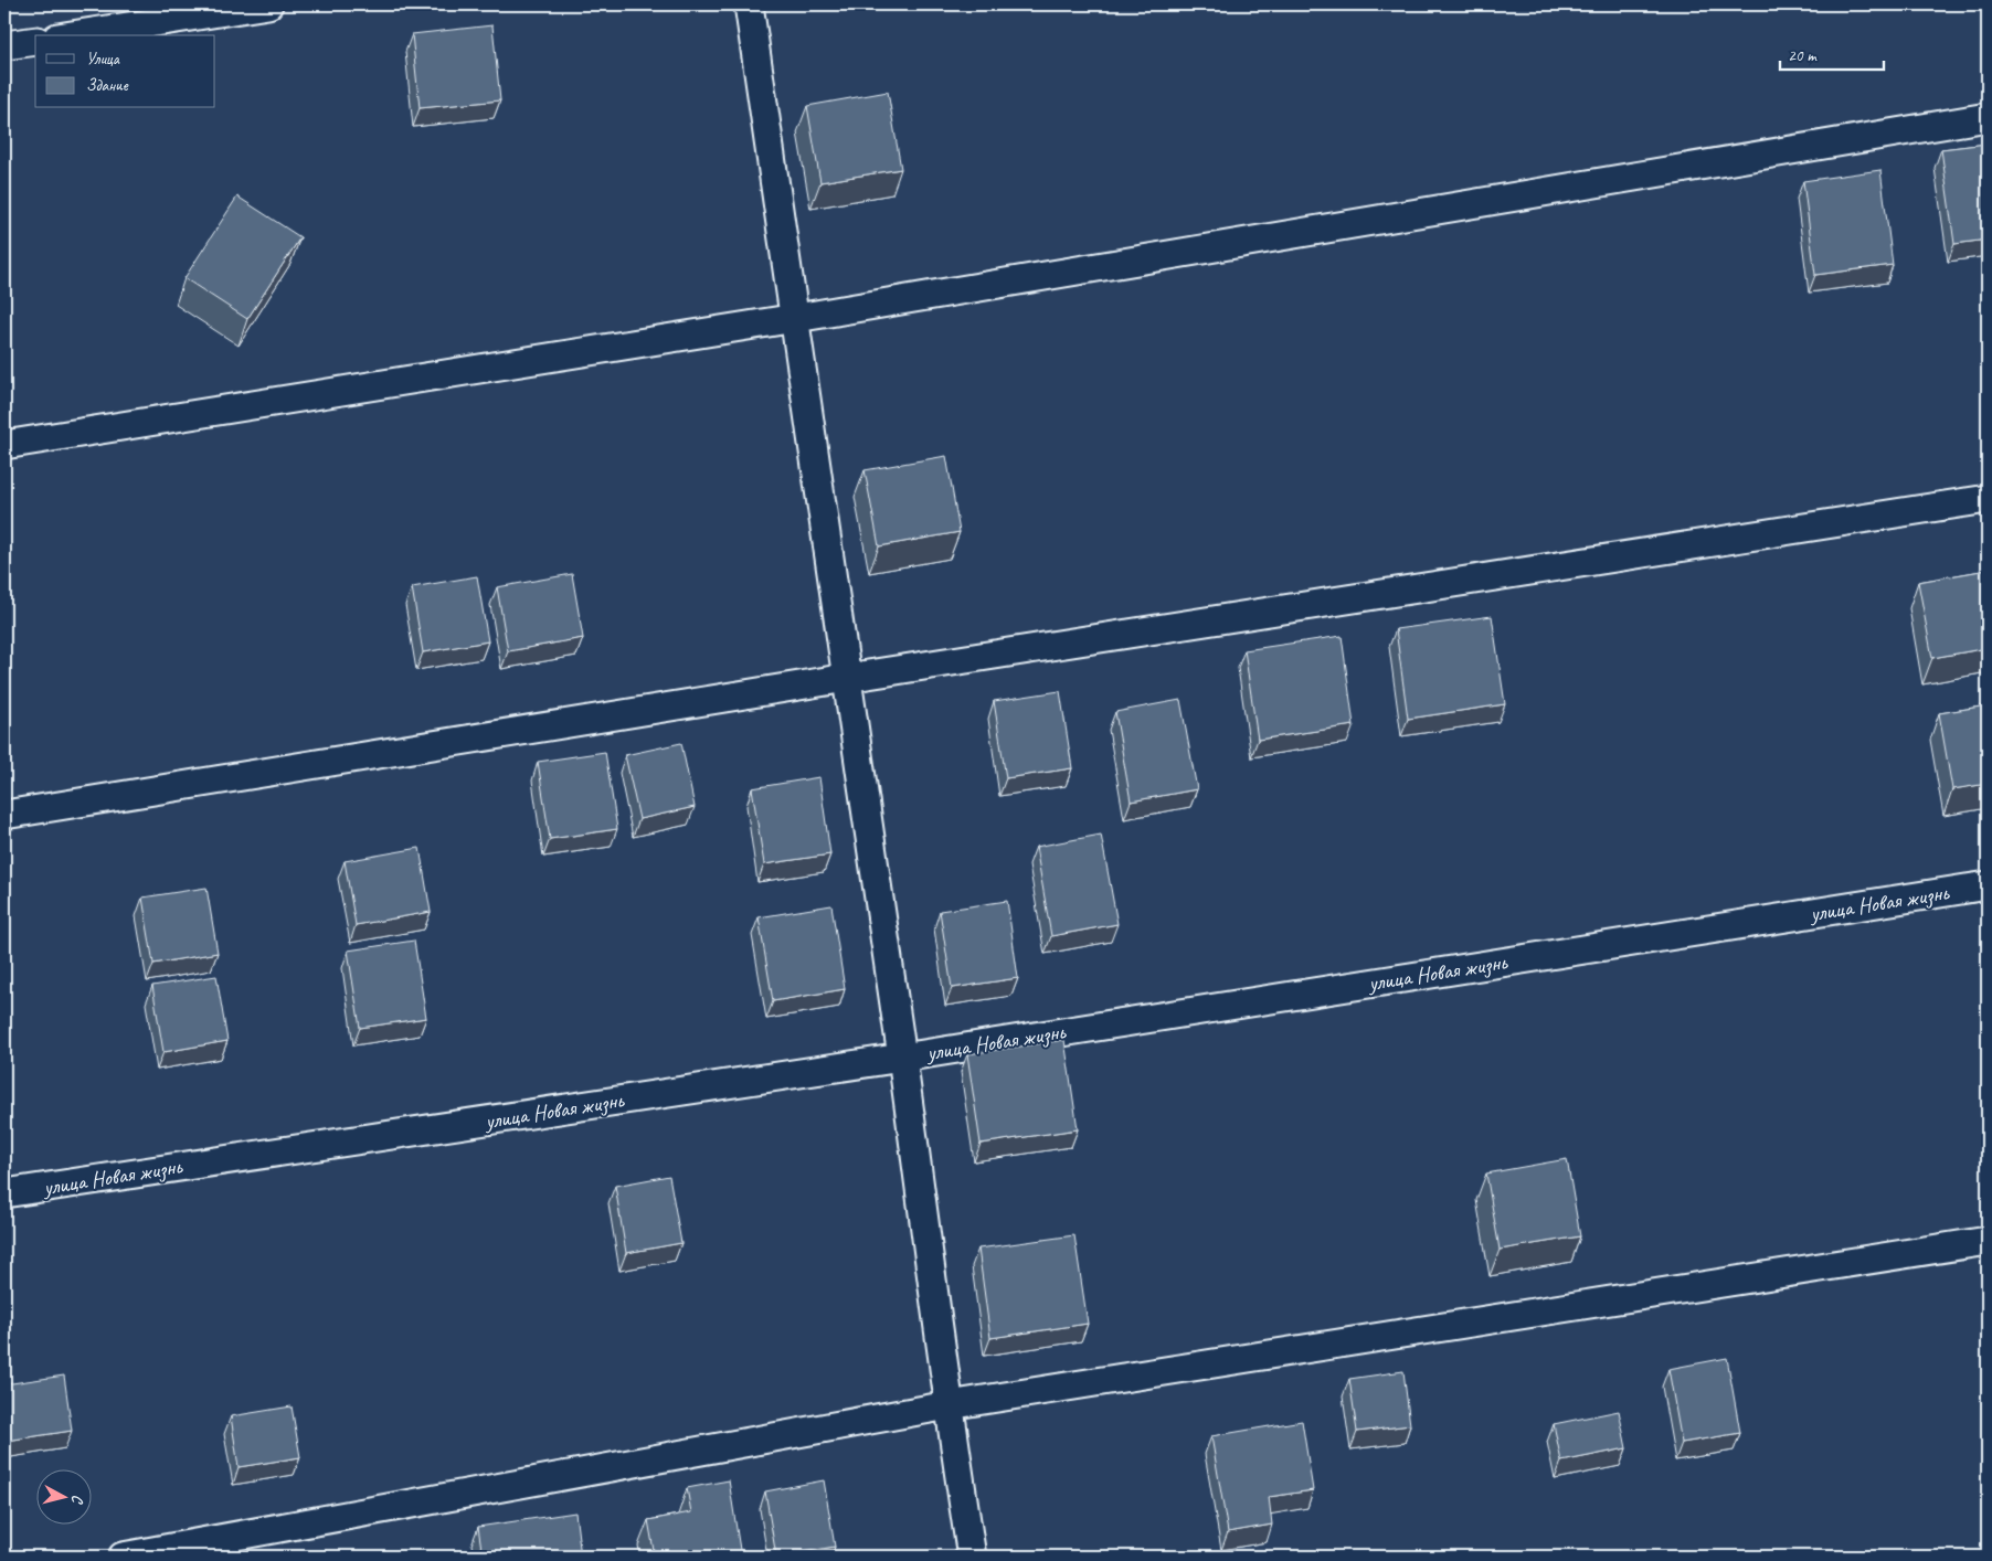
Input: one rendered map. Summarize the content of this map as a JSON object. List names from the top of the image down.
{
  "streets": {
    "street": ["улица Новая жизнь"]
  },
  "legend": ["Улица", "Здание"],
  "scale_bar": "20 m",
  "north": "right"
}
